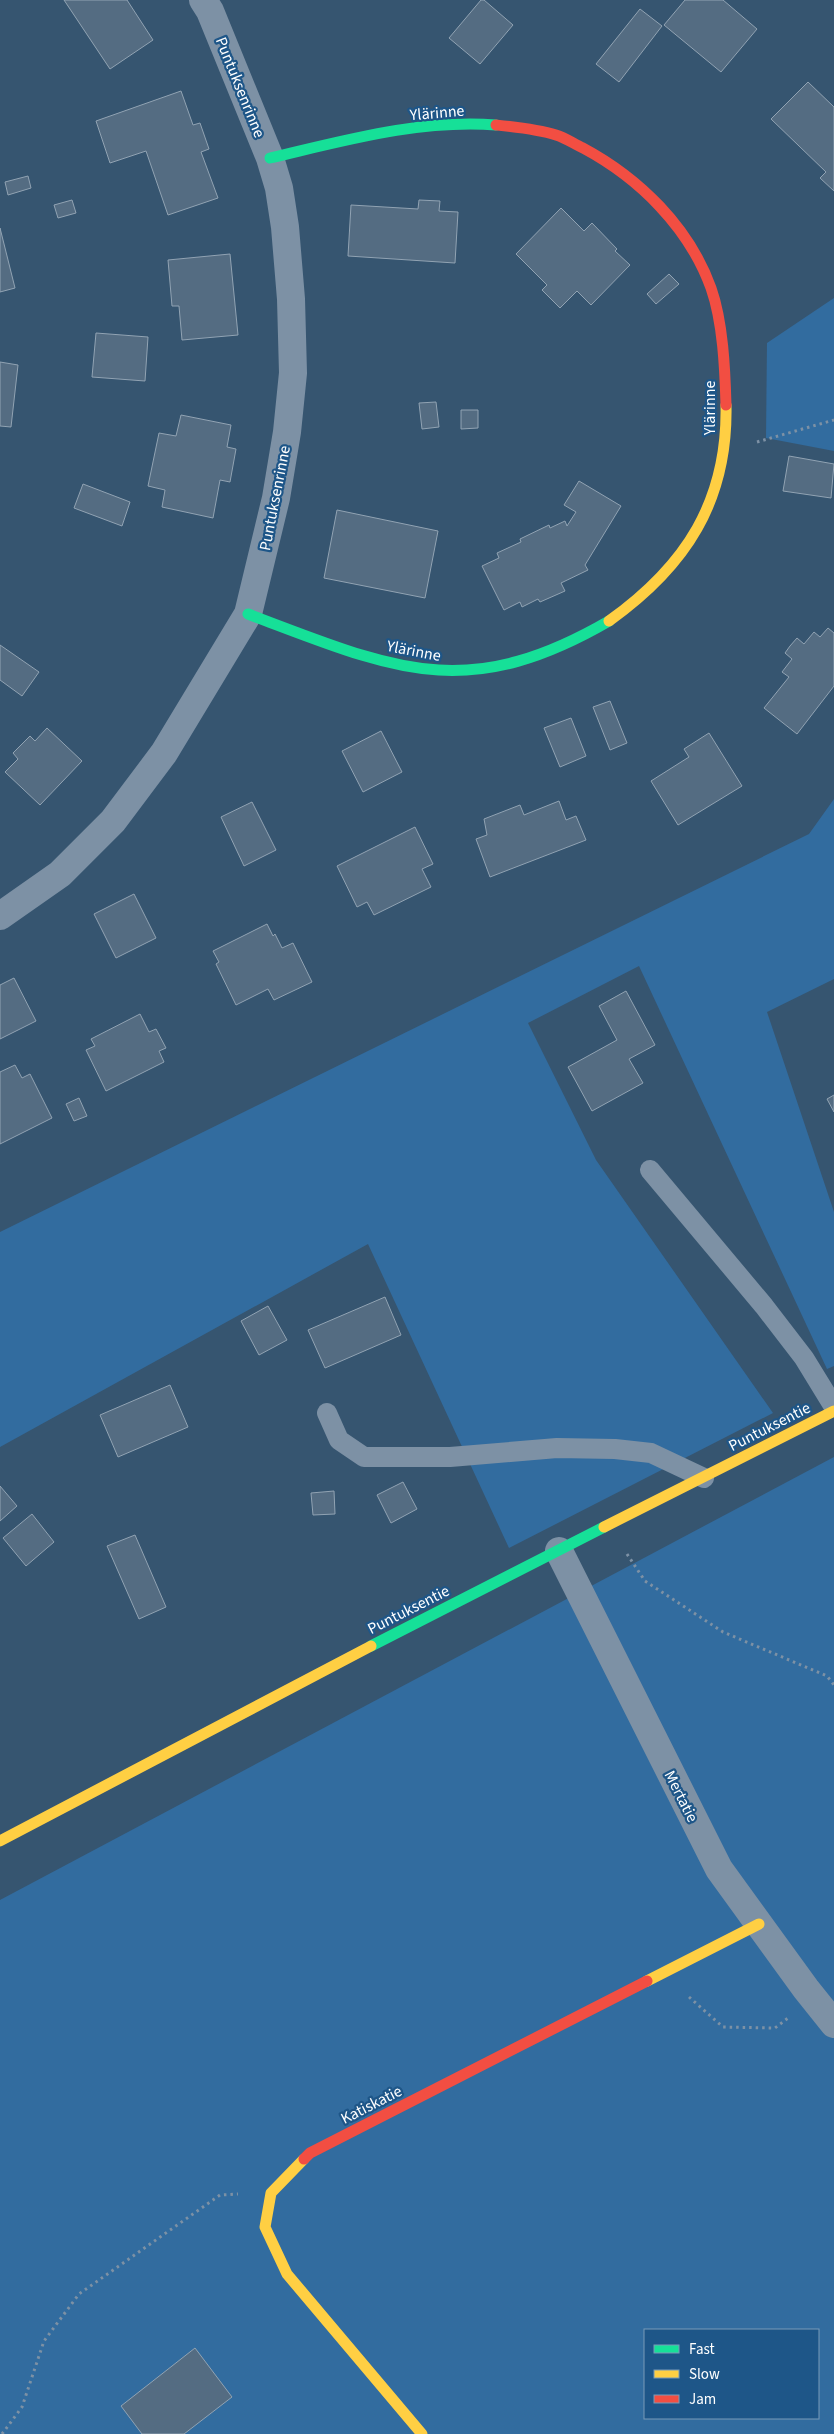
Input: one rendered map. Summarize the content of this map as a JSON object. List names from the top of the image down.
{
  "streets": {
    "street": [
      "Puntuksenrinne",
      "Ylärinne",
      "Puntuksentie",
      "Mertatie",
      "Katiskatie"
    ]
  },
  "crossings": [
    ["Puntuksenrinne", "Ylärinne"],
    ["Puntuksentie", "Mertatie"],
    ["Mertatie", "Katiskatie"]
  ],
  "legend": ["Fast", "Slow", "Jam"]
}
